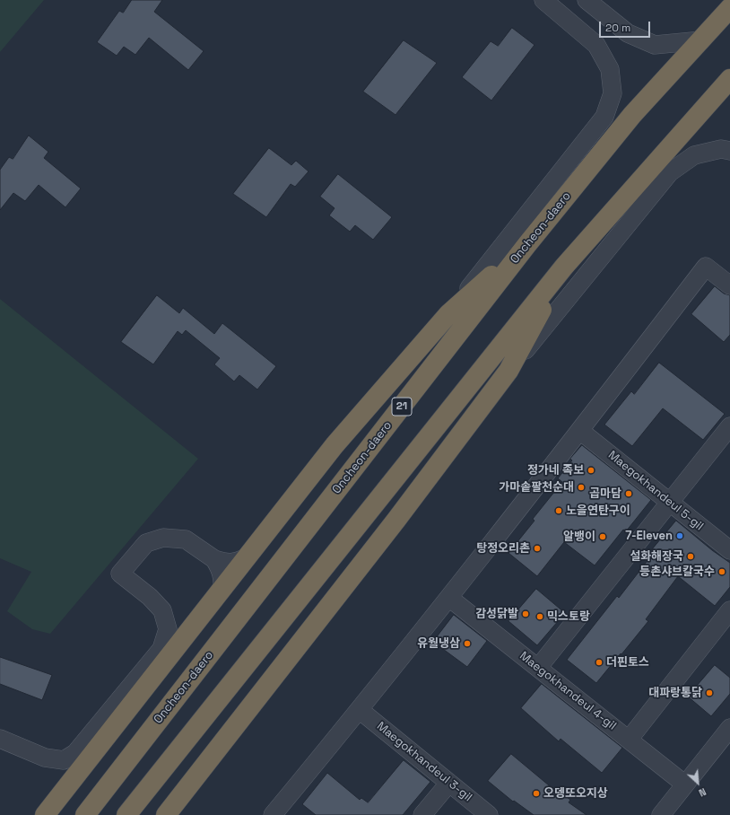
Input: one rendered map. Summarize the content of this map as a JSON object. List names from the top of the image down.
{
  "streets": {
    "highway": ["Oncheon-daero", "21"],
    "street": ["Maegokhandeul 5-gil", "Maegokhandeul 4-gil", "Maegokhandeul 3-gil"]
  },
  "places": [
    "정가네 족보",
    "가마솥팔천순대",
    "곱마담",
    "노을연탄구이",
    "7-Eleven",
    "알뱅이",
    "탕정오리촌",
    "설화해장국",
    "등촌샤브칼국수",
    "감성닭발",
    "믹스토랑",
    "유월냉삼",
    "더핀토스",
    "대파랑통닭",
    "오뎅또오지상"
  ],
  "scale_bar": "20 m",
  "north": "bottom right"
}
